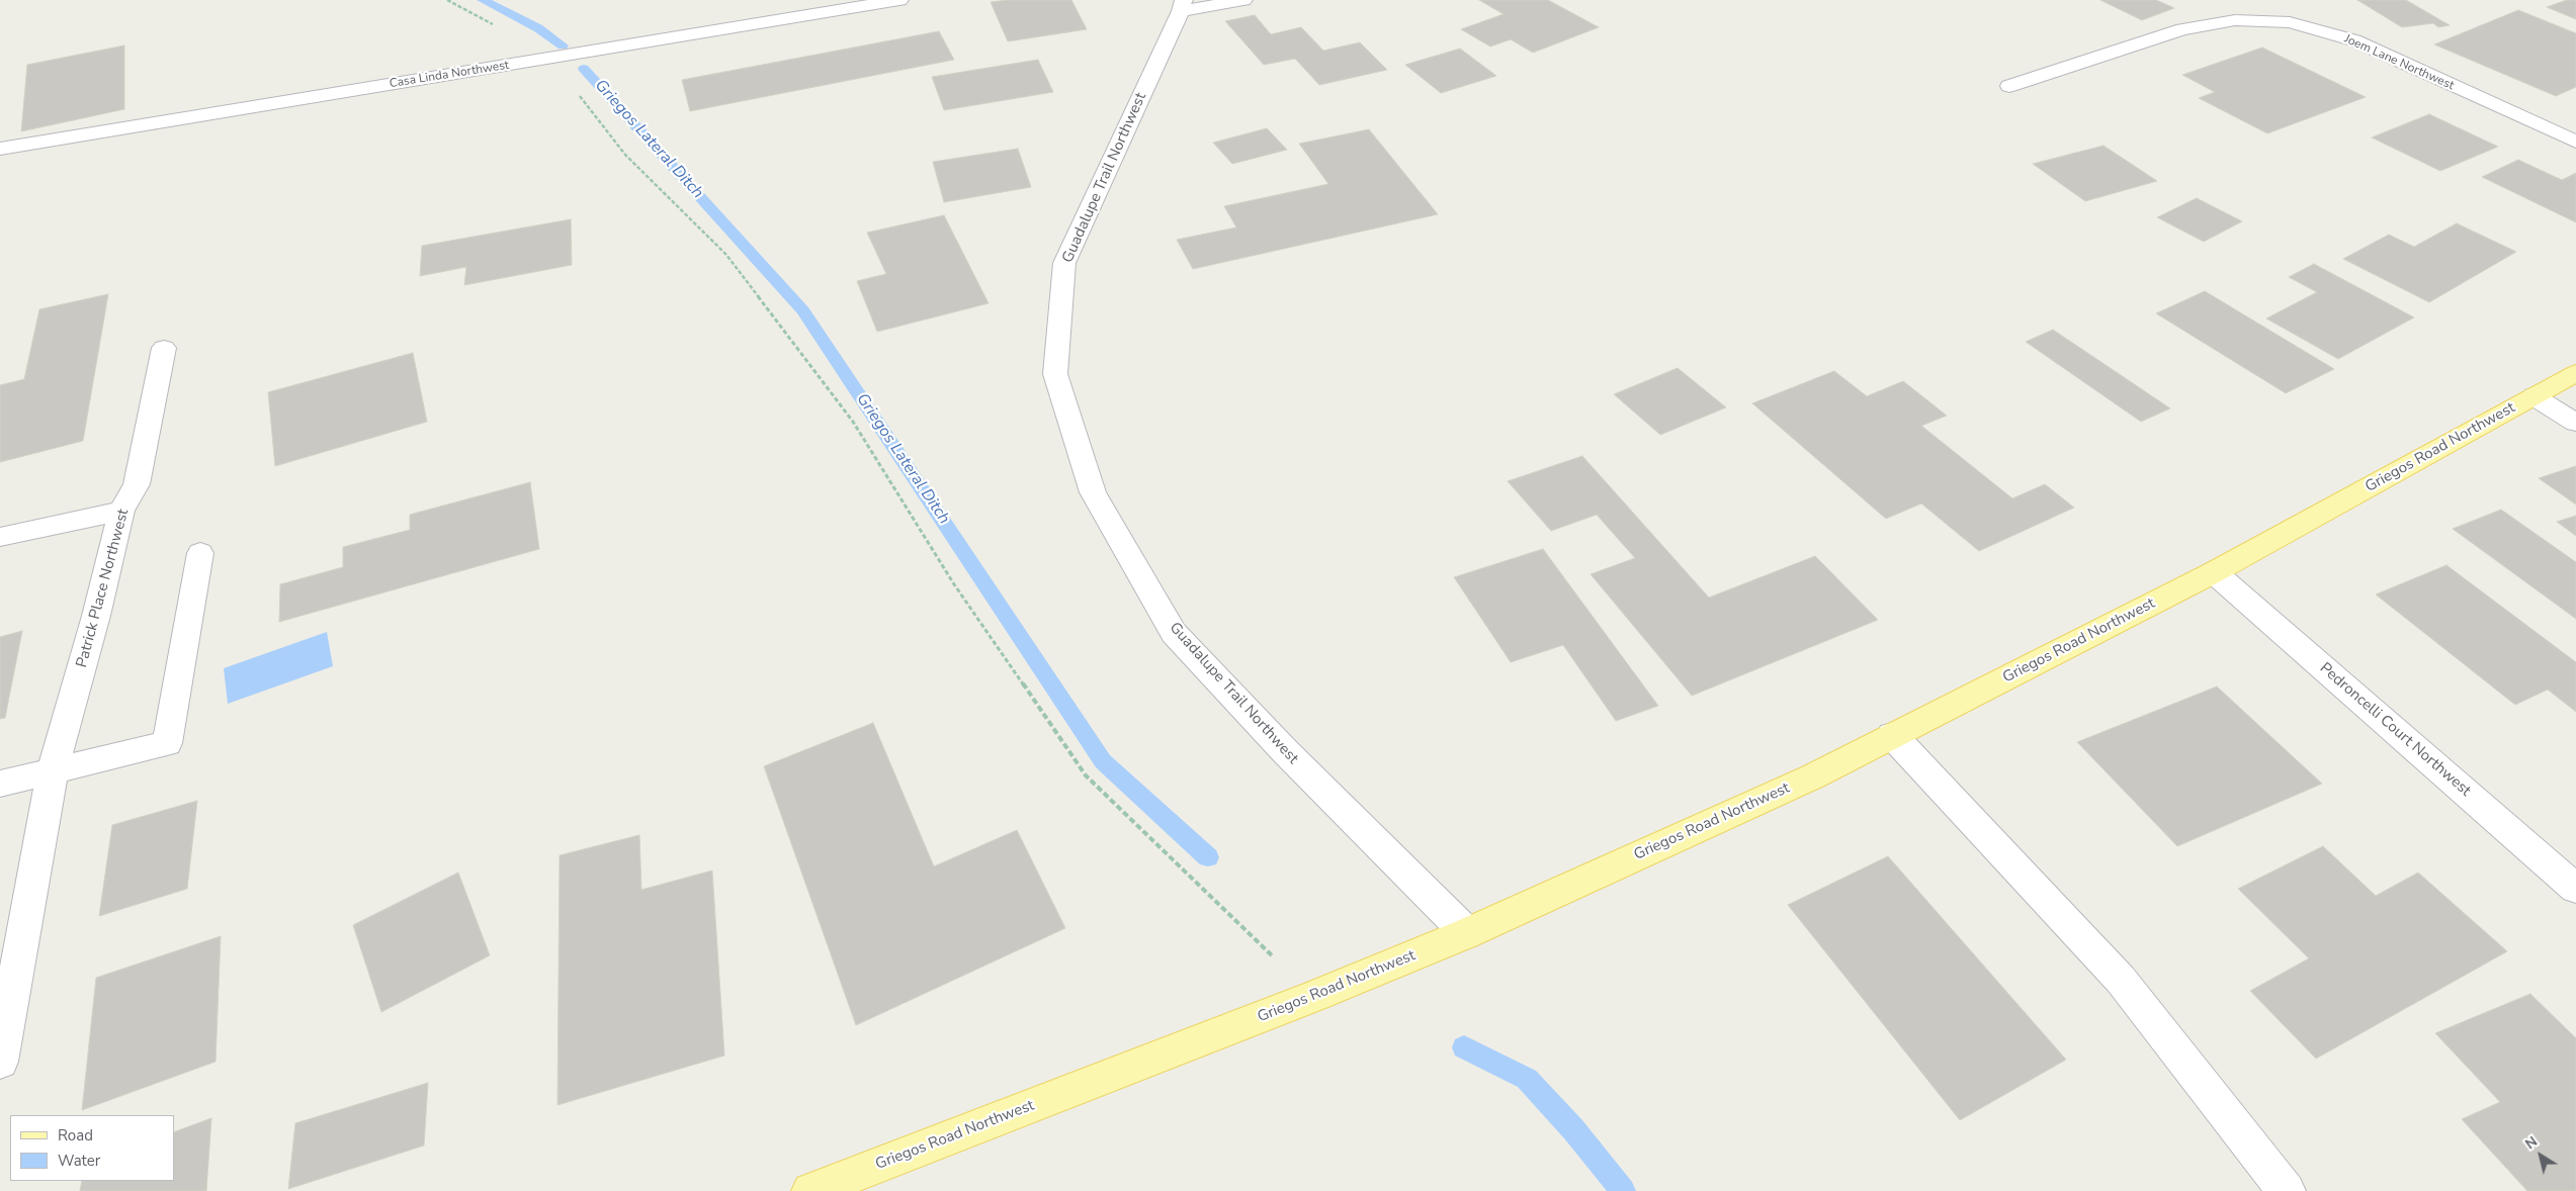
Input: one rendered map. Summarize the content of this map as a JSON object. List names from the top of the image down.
{
  "streets": {
    "main road": ["Griegos Road Northwest"],
    "street": [
      "Joem Lane Northwest",
      "Casa Linda Northwest",
      "Guadalupe Trail Northwest",
      "Patrick Place Northwest",
      "Pedroncelli Court Northwest"
    ]
  },
  "crossings": [
    ["Guadalupe Trail Northwest", "Griegos Road Northwest"],
    ["Griegos Road Northwest", "Pedroncelli Court Northwest"]
  ],
  "water": ["Griegos Lateral Ditch"],
  "legend": ["Road", "Water"],
  "north": "top left"
}
